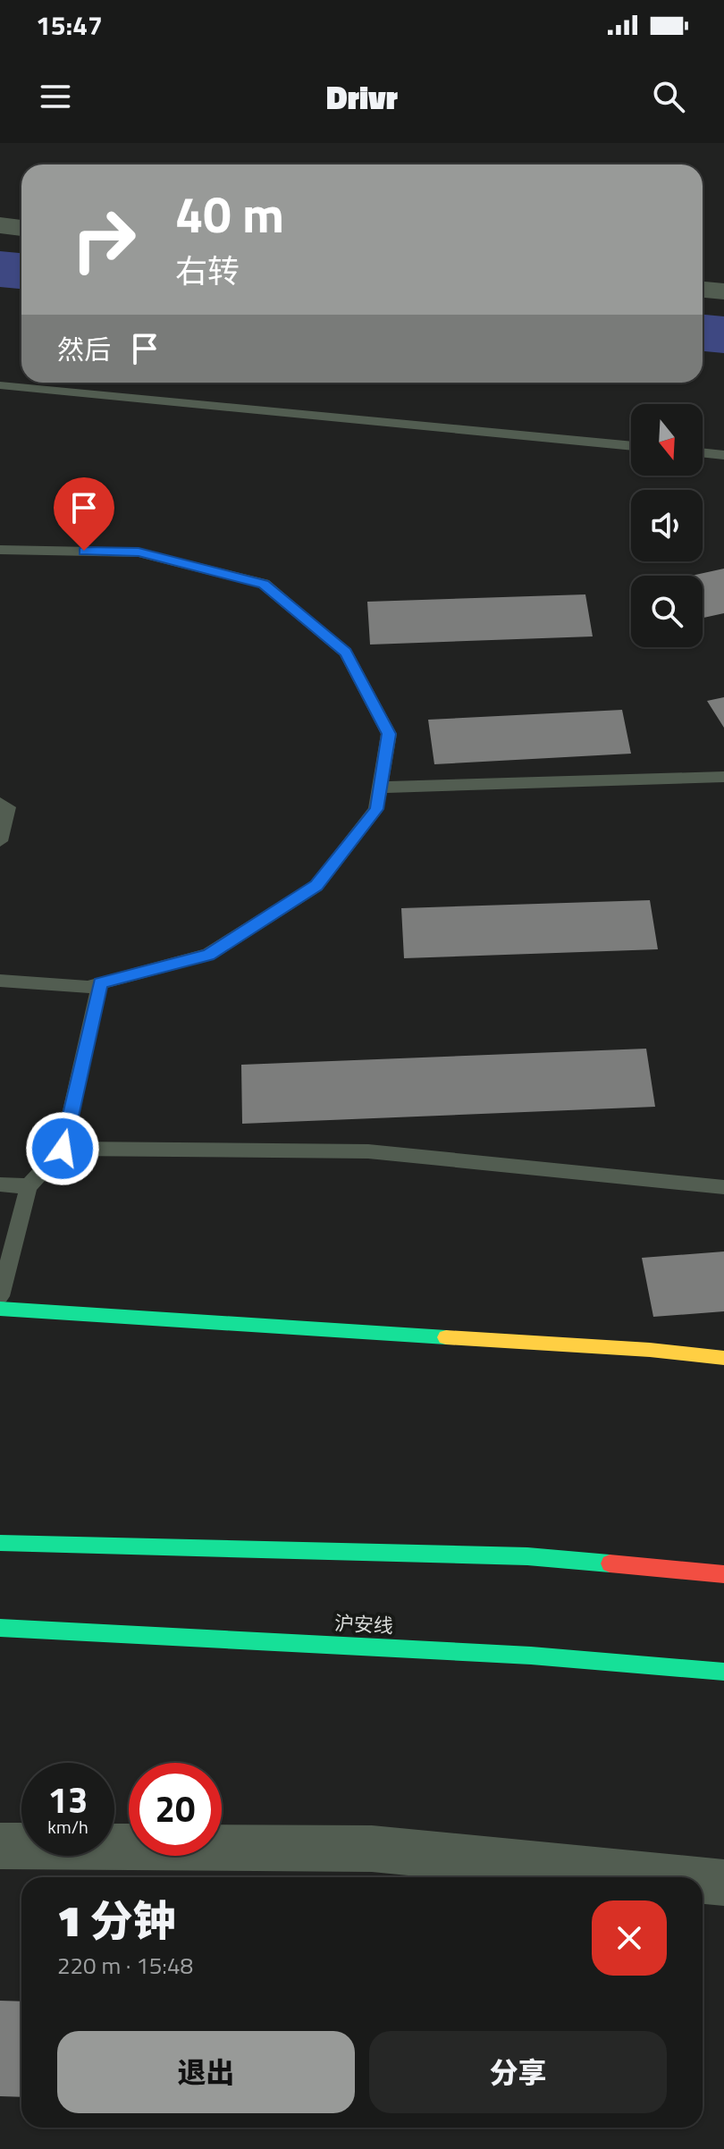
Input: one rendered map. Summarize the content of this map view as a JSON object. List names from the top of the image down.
{
  "streets": {
    "main road": ["沪安线"]
  },
  "north": "bottom",
  "page": {
    "status": "15:47",
    "header": "Drivr",
    "turn": ["40 m", "右转"],
    "then": "然后",
    "speed": "13 km/h",
    "limit": "20",
    "heading": ["1 分钟", "220 m · 15:48"],
    "buttons": ["退出", "分享"]
  }
}
